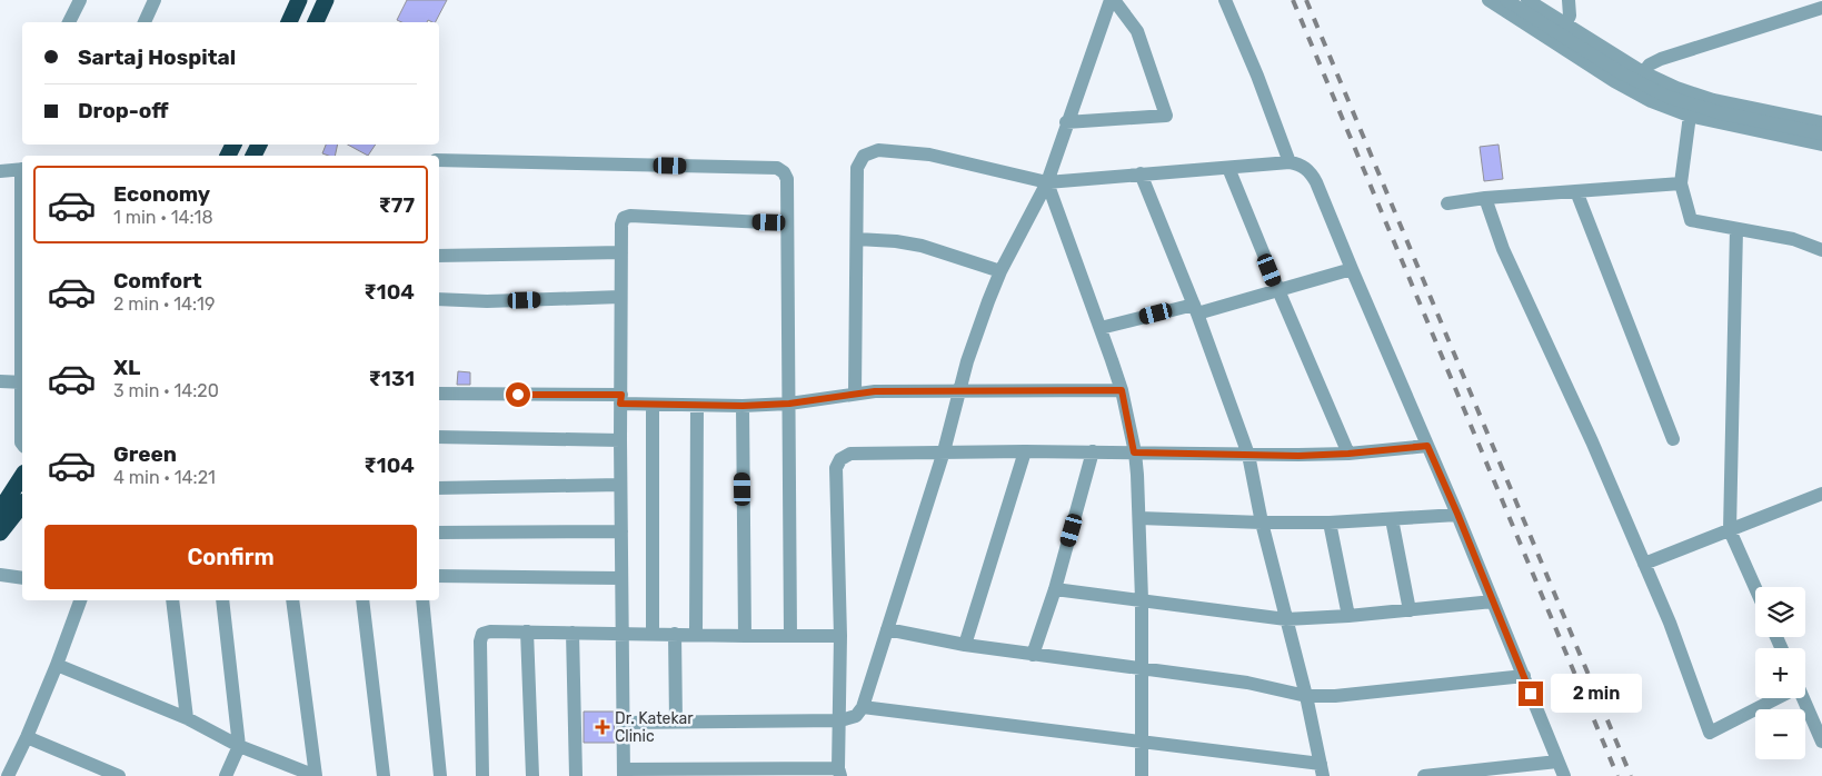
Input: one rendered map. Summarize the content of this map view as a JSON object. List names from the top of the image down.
{
  "places": {
    "health": ["Dr. Katekar Clinic"]
  },
  "page": {
    "banner": ["Sartaj Hospital", "Drop-off"],
    "list": [
      {
        "name": "Economy",
        "note": "1 min · 14:18",
        "value": "₹77"
      },
      {
        "name": "Comfort",
        "note": "2 min · 14:19",
        "value": "₹104"
      },
      {
        "name": "XL",
        "note": "3 min · 14:20",
        "value": "₹131"
      },
      {
        "name": "Green",
        "note": "4 min · 14:21",
        "value": "₹104"
      }
    ],
    "buttons": "Confirm",
    "map_buttons": ["+", "−"],
    "bubble": "2 min"
  }
}
